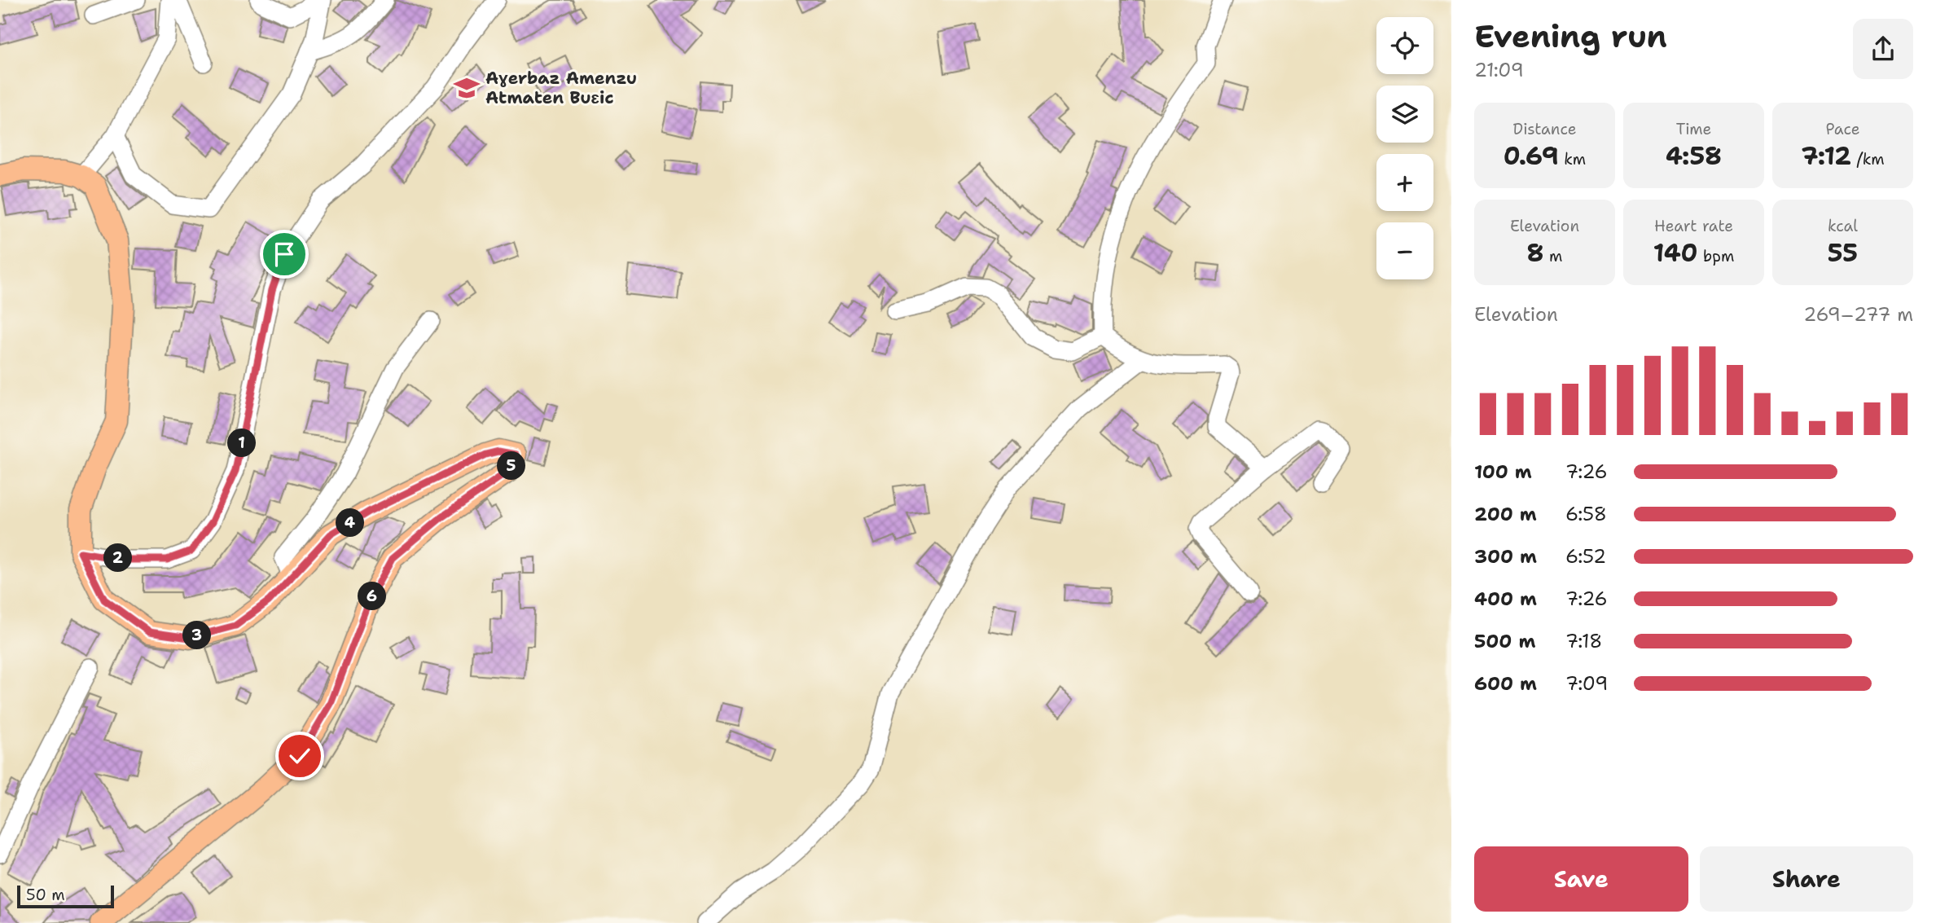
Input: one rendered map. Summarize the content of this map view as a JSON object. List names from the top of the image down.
{
  "places": {
    "school or university": ["Aɣerbaz Amenzu Atmaten Buɛic"]
  },
  "scale_bar": "50 m",
  "page": {
    "heading": ["Evening run", "21:09"],
    "map_buttons": ["+", "−"],
    "stats": [
      ["Distance", "0.69 km"],
      ["Time", "4:58"],
      ["Pace", "7:12 /km"],
      ["Elevation", "8 m"],
      ["Heart rate", "140 bpm"],
      ["kcal", "55"]
    ],
    "chart": ["Elevation", "269–277 m"],
    "pins": [
      "1",
      "5",
      "4",
      "2",
      "6",
      "3"
    ],
    "list": [
      {
        "name": "100 m",
        "note": "7:26"
      },
      {
        "name": "200 m",
        "note": "6:58"
      },
      {
        "name": "300 m",
        "note": "6:52"
      },
      {
        "name": "400 m",
        "note": "7:26"
      },
      {
        "name": "500 m",
        "note": "7:18"
      },
      {
        "name": "600 m",
        "note": "7:09"
      }
    ],
    "buttons": ["Save", "Share"],
    "scale": "50 m"
  }
}
